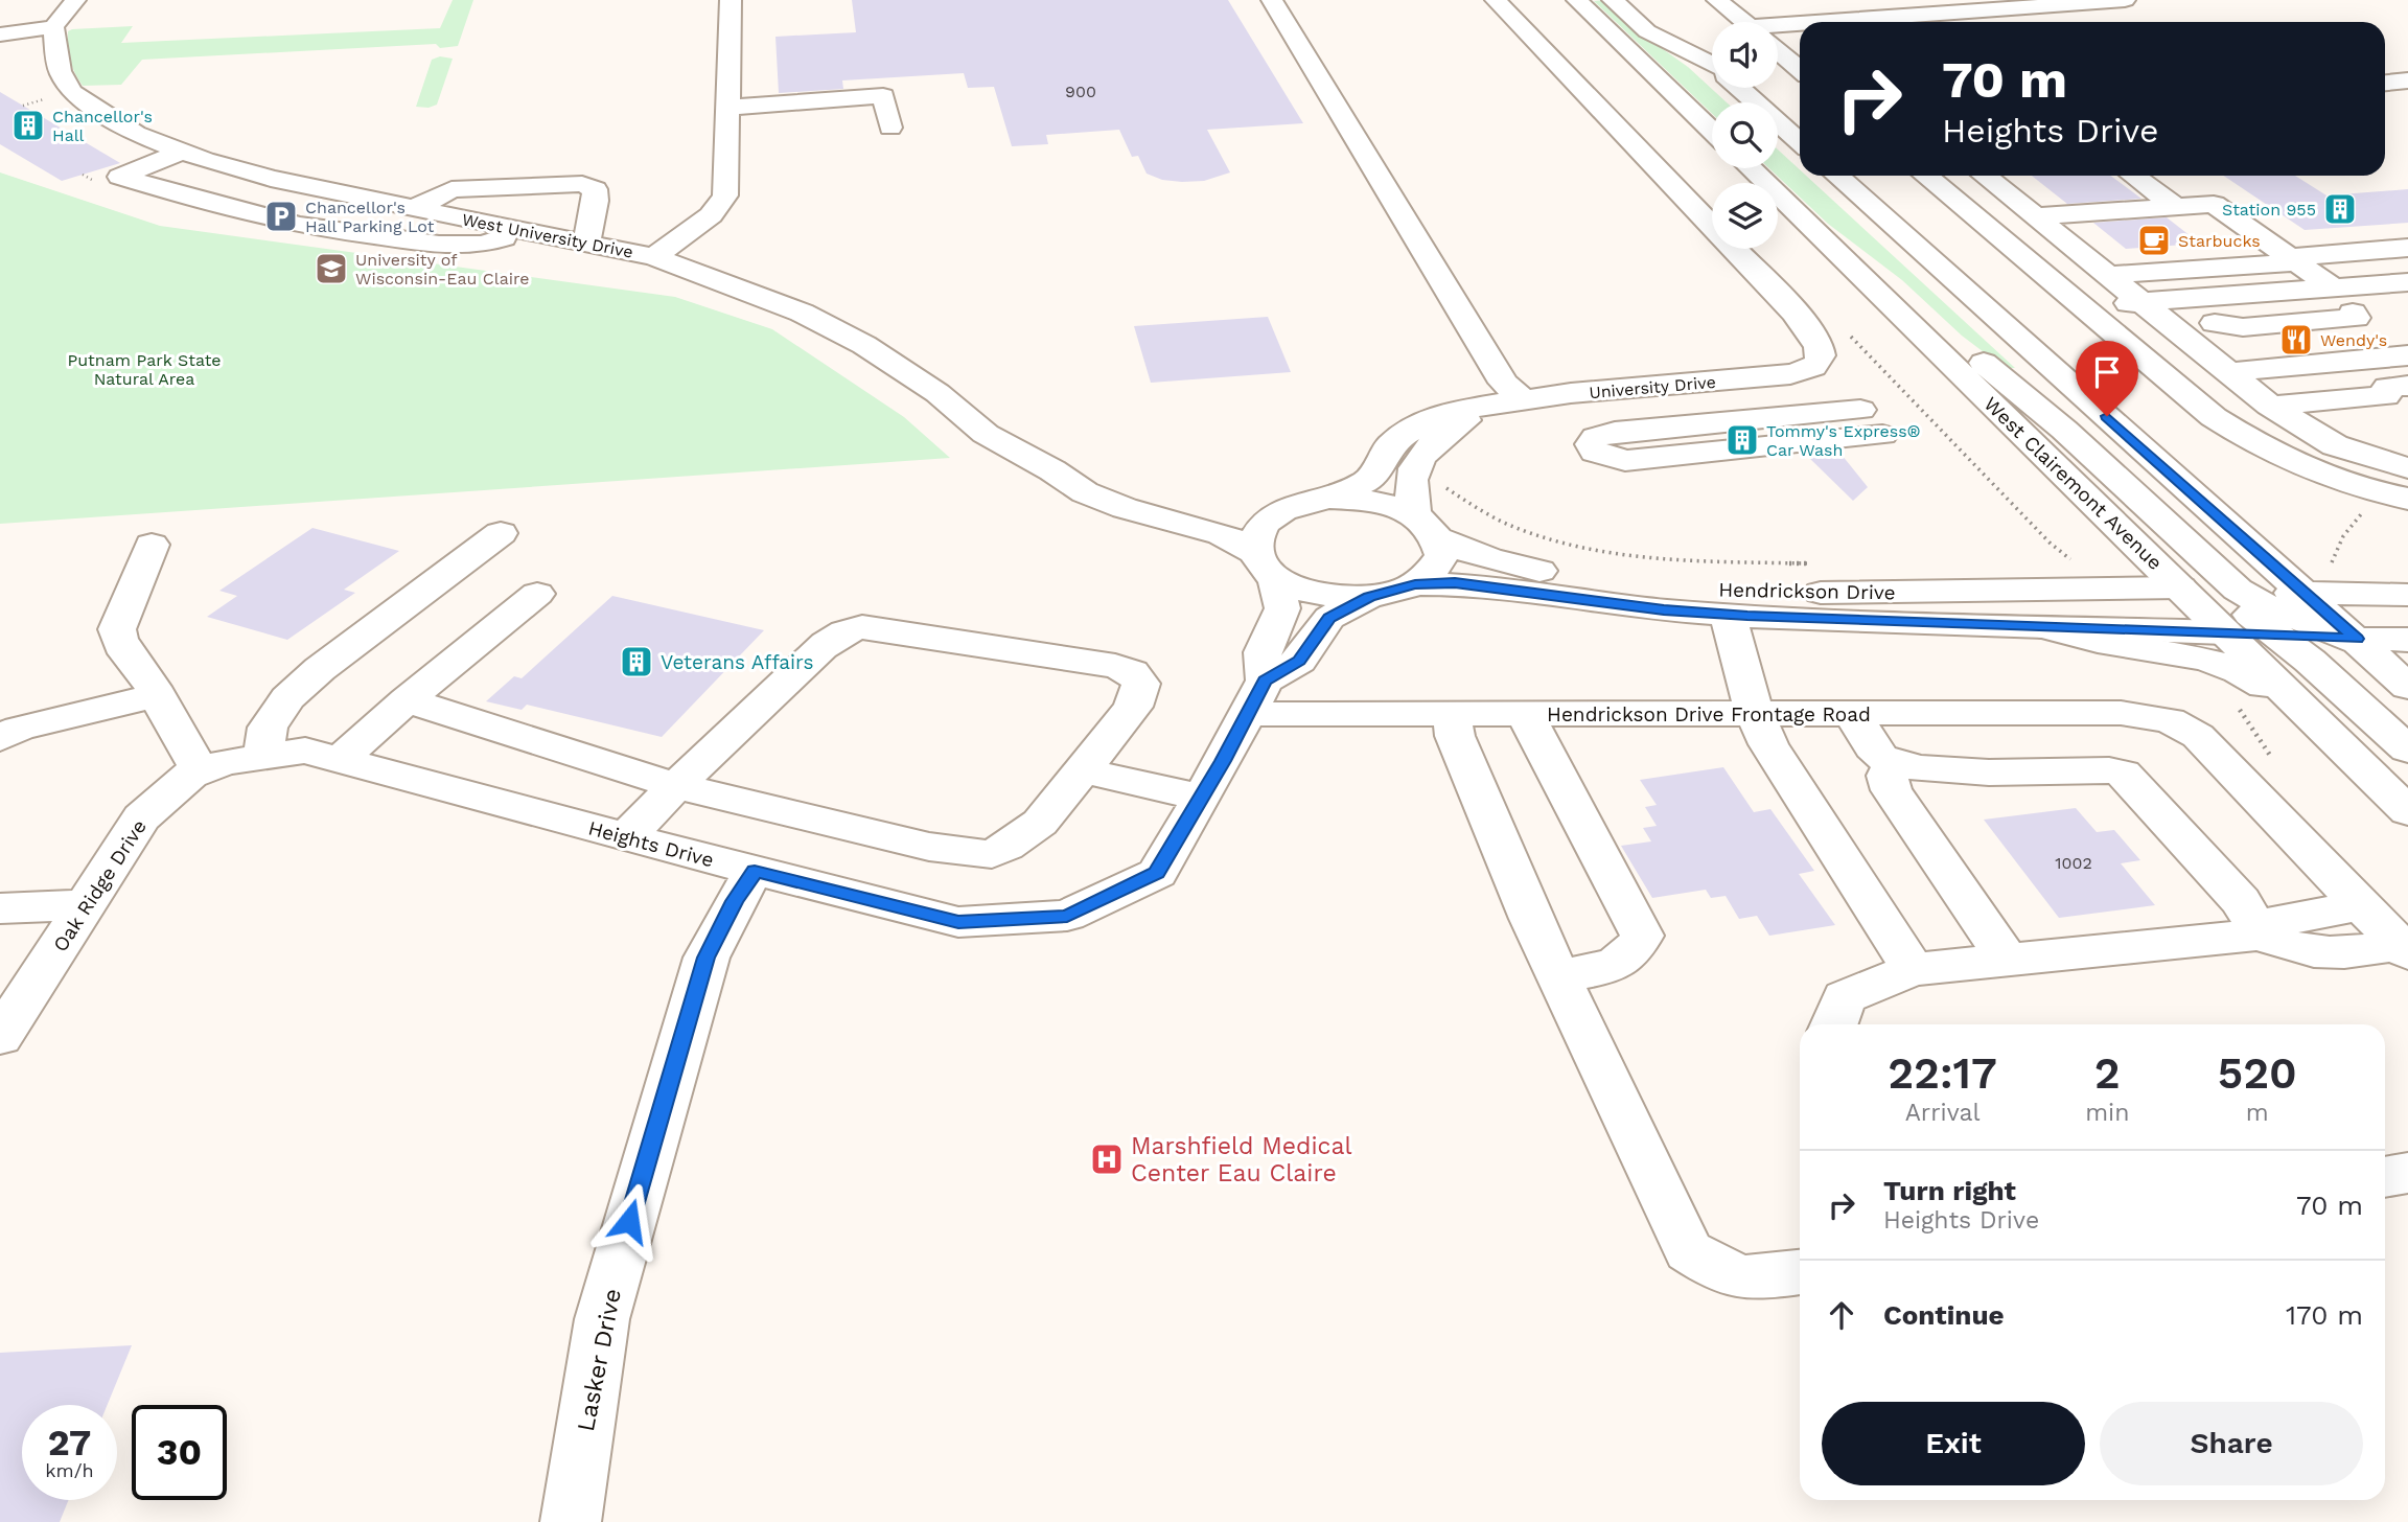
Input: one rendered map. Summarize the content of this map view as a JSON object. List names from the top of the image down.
{
  "streets": {
    "street": [
      "West University Drive",
      "University Drive",
      "West Clairemont Avenue",
      "Hendrickson Drive",
      "Hendrickson Drive Frontage Road",
      "Heights Drive",
      "Oak Ridge Drive",
      "Lasker Drive"
    ]
  },
  "crossings": [
    ["West University Drive", "University Drive"],
    ["West University Drive", "Hendrickson Drive"],
    ["West University Drive", "Heights Drive"],
    ["West Clairemont Avenue", "Hendrickson Drive"],
    ["Hendrickson Drive Frontage Road", "Heights Drive"],
    ["Heights Drive", "Oak Ridge Drive"],
    ["Heights Drive", "Lasker Drive"]
  ],
  "parks": ["Putnam Park State Natural Area"],
  "places": {
    "building": [
      "Chancellor's Hall",
      "Station 955",
      "Tommy's Express® Car Wash",
      "Veterans Affairs"
    ],
    "parking": ["Chancellor's Hall Parking Lot"],
    "cafe": ["Starbucks"],
    "school or university": ["University of Wisconsin-Eau Claire"],
    "restaurant": ["Wendy's"],
    "hospital": ["Marshfield Medical Center Eau Claire"]
  },
  "house_numbers": ["900", "1002"],
  "page": {
    "turn": ["70 m", "Heights Drive"],
    "eta": [
      "22:17",
      "Arrival",
      "2",
      "min",
      "520",
      "m"
    ],
    "list": [
      {
        "name": "Turn right",
        "note": "Heights Drive",
        "value": "70 m"
      },
      {
        "name": "Continue",
        "value": "170 m"
      }
    ],
    "buttons": ["Exit", "Share"],
    "speed": "27 km/h",
    "limit": "30"
  }
}
